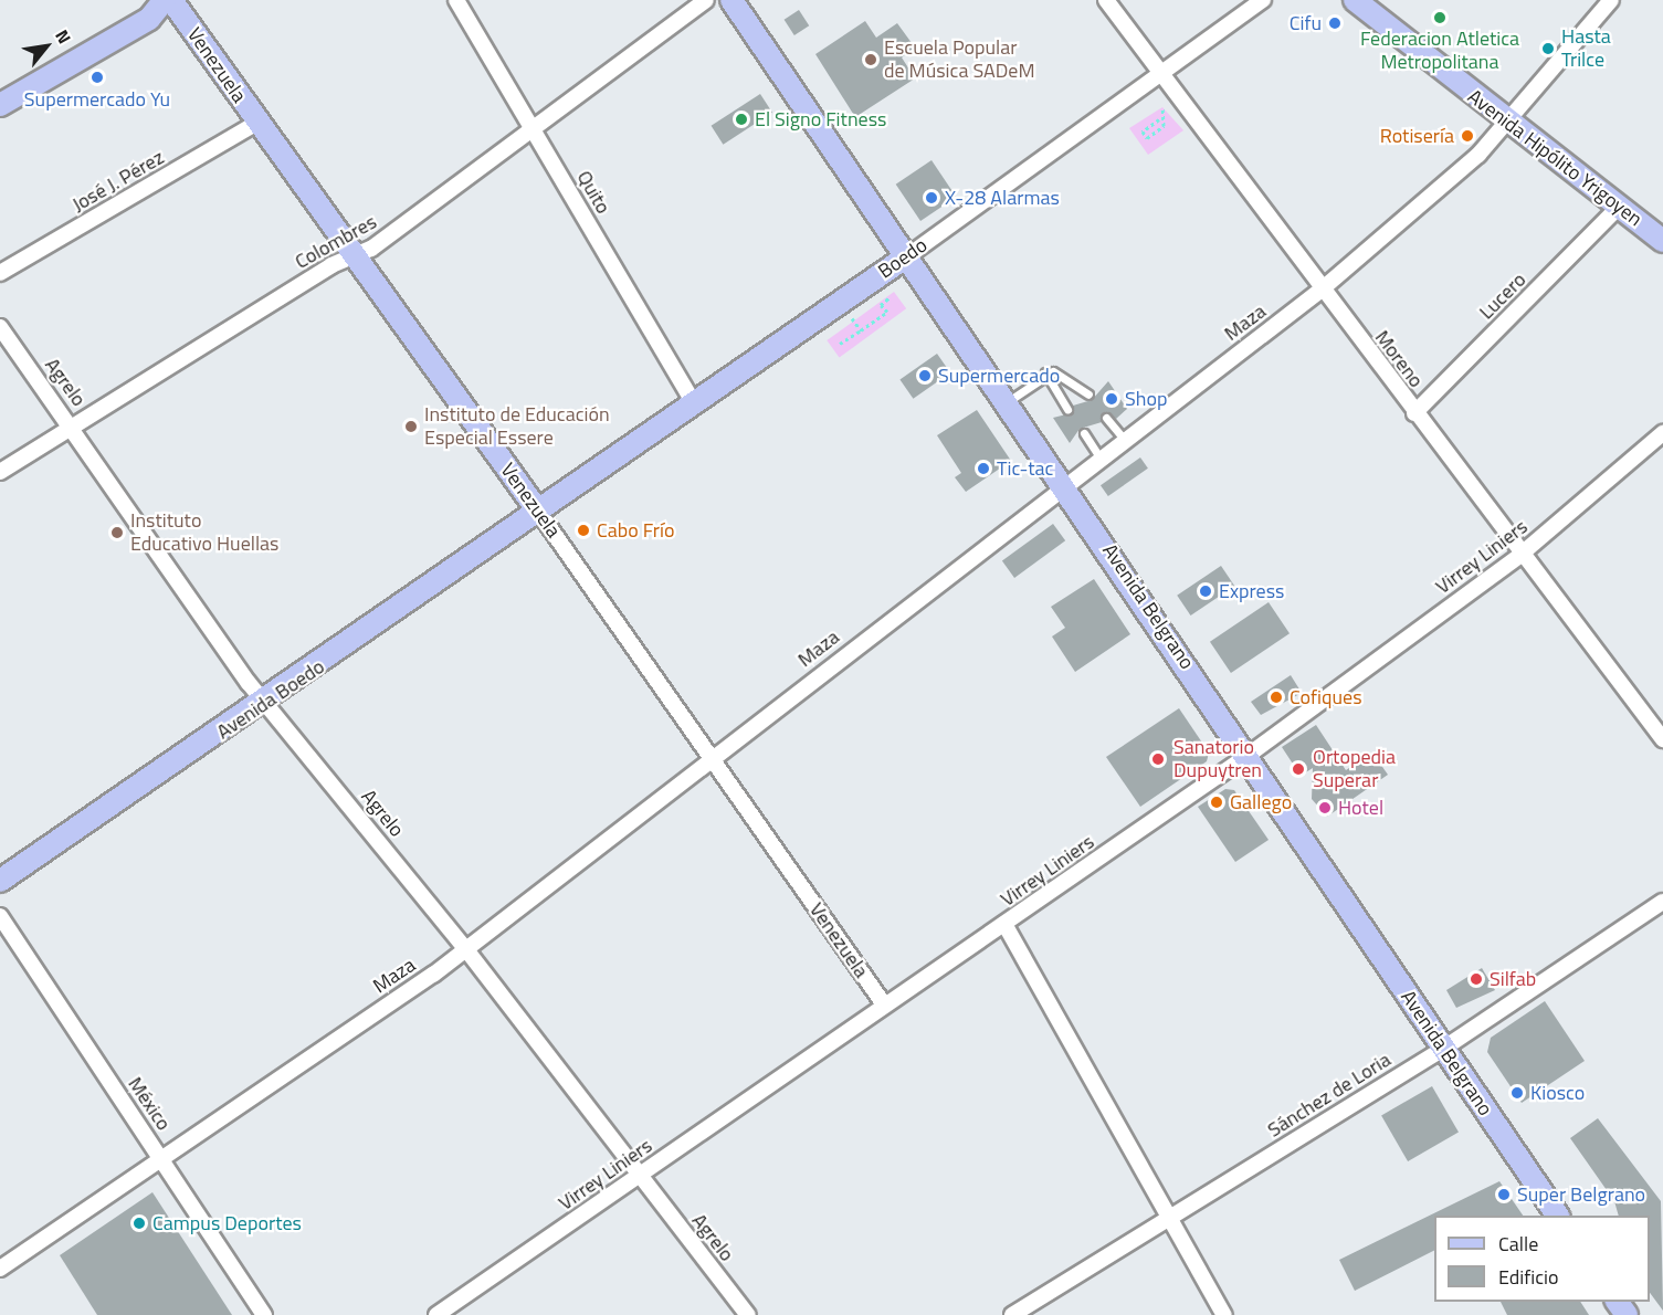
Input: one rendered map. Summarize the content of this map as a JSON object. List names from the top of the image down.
{
  "streets": {
    "main road": [
      "Venezuela",
      "Avenida Hipólito Yrigoyen",
      "Boedo",
      "Avenida Belgrano",
      "Avenida Boedo"
    ],
    "street": [
      "José J. Pérez",
      "Quito",
      "Colombres",
      "Lucero",
      "Maza",
      "Moreno",
      "Agrelo",
      "Virrey Liniers",
      "Sánchez de Loria",
      "México"
    ]
  },
  "crossings": [
    ["Venezuela", "José J. Pérez"],
    ["Venezuela", "Colombres"],
    ["Venezuela", "Boedo"],
    ["Venezuela", "Maza"],
    ["Venezuela", "Virrey Liniers"],
    ["Venezuela", "Avenida Boedo"],
    ["Avenida Hipólito Yrigoyen", "Lucero"],
    ["Avenida Hipólito Yrigoyen", "Maza"],
    ["Quito", "Colombres"],
    ["Quito", "Boedo"],
    ["Colombres", "Agrelo"],
    ["Boedo", "Moreno"],
    ["Boedo", "Avenida Belgrano"],
    ["Boedo", "Avenida Boedo"],
    ["Lucero", "Moreno"],
    ["Maza", "Moreno"],
    ["Maza", "Agrelo"],
    ["Maza", "Avenida Belgrano"],
    ["Maza", "México"],
    ["Moreno", "Virrey Liniers"],
    ["Agrelo", "Virrey Liniers"],
    ["Agrelo", "Avenida Boedo"],
    ["Virrey Liniers", "Avenida Belgrano"],
    ["Avenida Belgrano", "Sánchez de Loria"]
  ],
  "places": [
    "Federacion Atletica Metropolitana",
    "Cifu",
    "Hasta Trilce",
    "Escuela Popular de Música SADeM",
    "Supermercado Yu",
    "El Signo Fitness",
    "Rotisería",
    "X-28 Alarmas",
    "Supermercado",
    "Shop",
    "Instituto de Educación Especial Essere",
    "Tic-tac",
    "Cabo Frío",
    "Instituto Educativo Huellas",
    "Express",
    "Cofiques",
    "Sanatorio Dupuytren",
    "Ortopedia Superar",
    "Gallego",
    "Hotel",
    "Silfab",
    "Kiosco",
    "Super Belgrano",
    "Campus Deportes"
  ],
  "legend": ["Calle", "Edificio"],
  "north": "top right"
}
